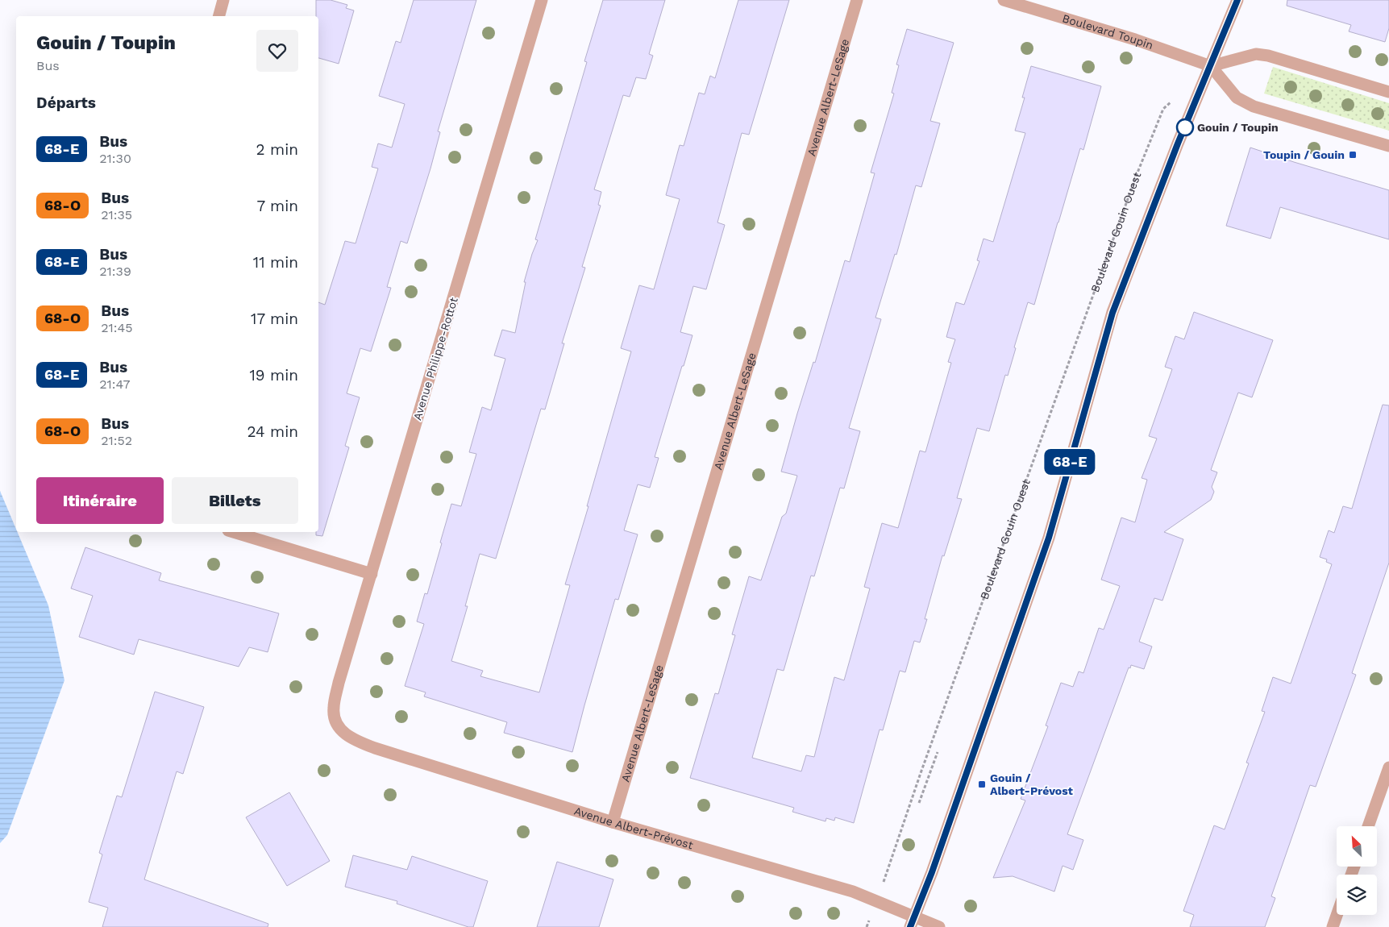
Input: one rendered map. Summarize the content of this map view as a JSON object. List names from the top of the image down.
{
  "streets": {
    "street": [
      "Boulevard Toupin",
      "Avenue Albert-LeSage",
      "Avenue Philippe-Rottot",
      "Avenue Albert-Prévost"
    ],
    "path": ["Boulevard Gouin Ouest"]
  },
  "crossings": [
    ["Avenue Albert-LeSage", "Avenue Albert-Prévost"],
    ["Avenue Philippe-Rottot", "Avenue Albert-Prévost"]
  ],
  "places": {
    "other": ["Gouin / Toupin"],
    "transit": ["Toupin / Gouin", "Gouin / Albert-Prévost"]
  },
  "lines": ["bus line 68-E"],
  "north": "top left",
  "page": {
    "on_map": "68-E",
    "heading": [
      ["Gouin / Toupin", "Bus"],
      "Départs"
    ],
    "list": [
      {
        "mark": "68-E",
        "name": "Bus",
        "note": "21:30",
        "value": "2 min"
      },
      {
        "mark": "68-O",
        "name": "Bus",
        "note": "21:35",
        "value": "7 min"
      },
      {
        "mark": "68-E",
        "name": "Bus",
        "note": "21:39",
        "value": "11 min"
      },
      {
        "mark": "68-O",
        "name": "Bus",
        "note": "21:45",
        "value": "17 min"
      },
      {
        "mark": "68-E",
        "name": "Bus",
        "note": "21:47",
        "value": "19 min"
      },
      {
        "mark": "68-O",
        "name": "Bus",
        "note": "21:52",
        "value": "24 min"
      }
    ],
    "buttons": ["Itinéraire", "Billets"]
  }
}
